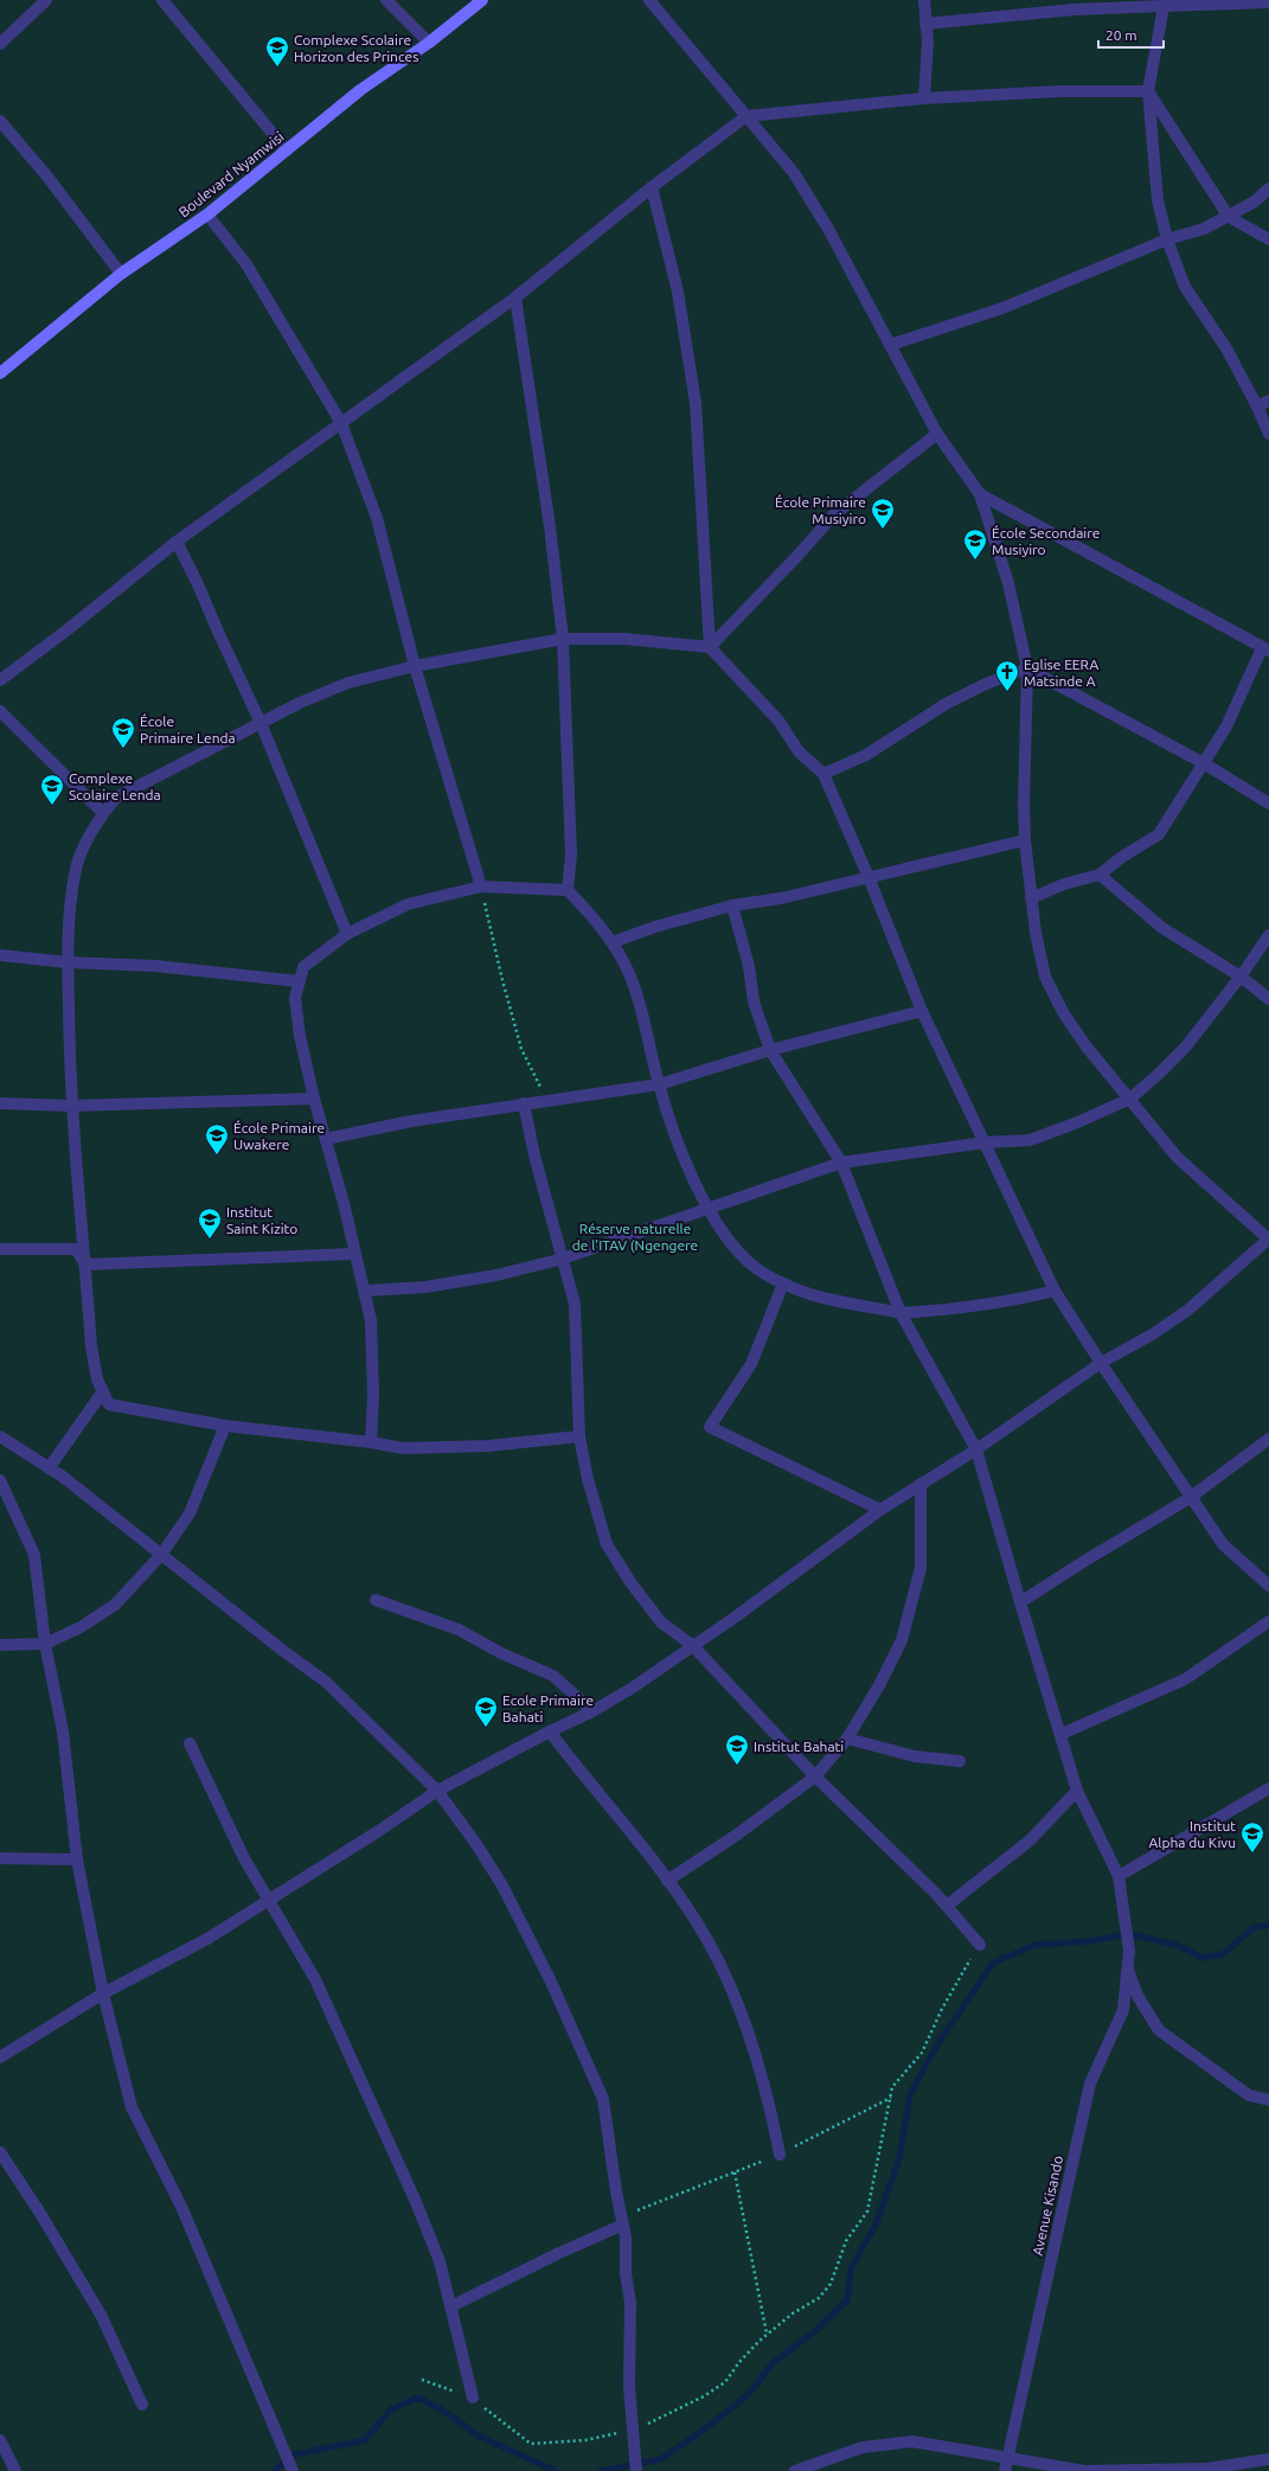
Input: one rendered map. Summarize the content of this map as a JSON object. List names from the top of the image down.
{
  "streets": {
    "main road": ["Boulevard Nyamwisi"],
    "street": ["Avenue Kisando"]
  },
  "parks": ["Réserve naturelle de l'ITAV (Ngengere"],
  "places": {
    "school or university": [
      "Complexe Scolaire Horizon des Princes",
      "École Primaire Musiyiro",
      "École Secondaire Musiyiro",
      "École Primaire Lenda",
      "Complexe Scolaire Lenda",
      "École Primaire Uwakere",
      "Institut Saint Kizito",
      "Ecole Primaire Bahati",
      "Institut Bahati",
      "Institut Alpha du Kivu"
    ],
    "church": ["Eglise EERA Matsinde A"]
  },
  "scale_bar": "20 m"
}
